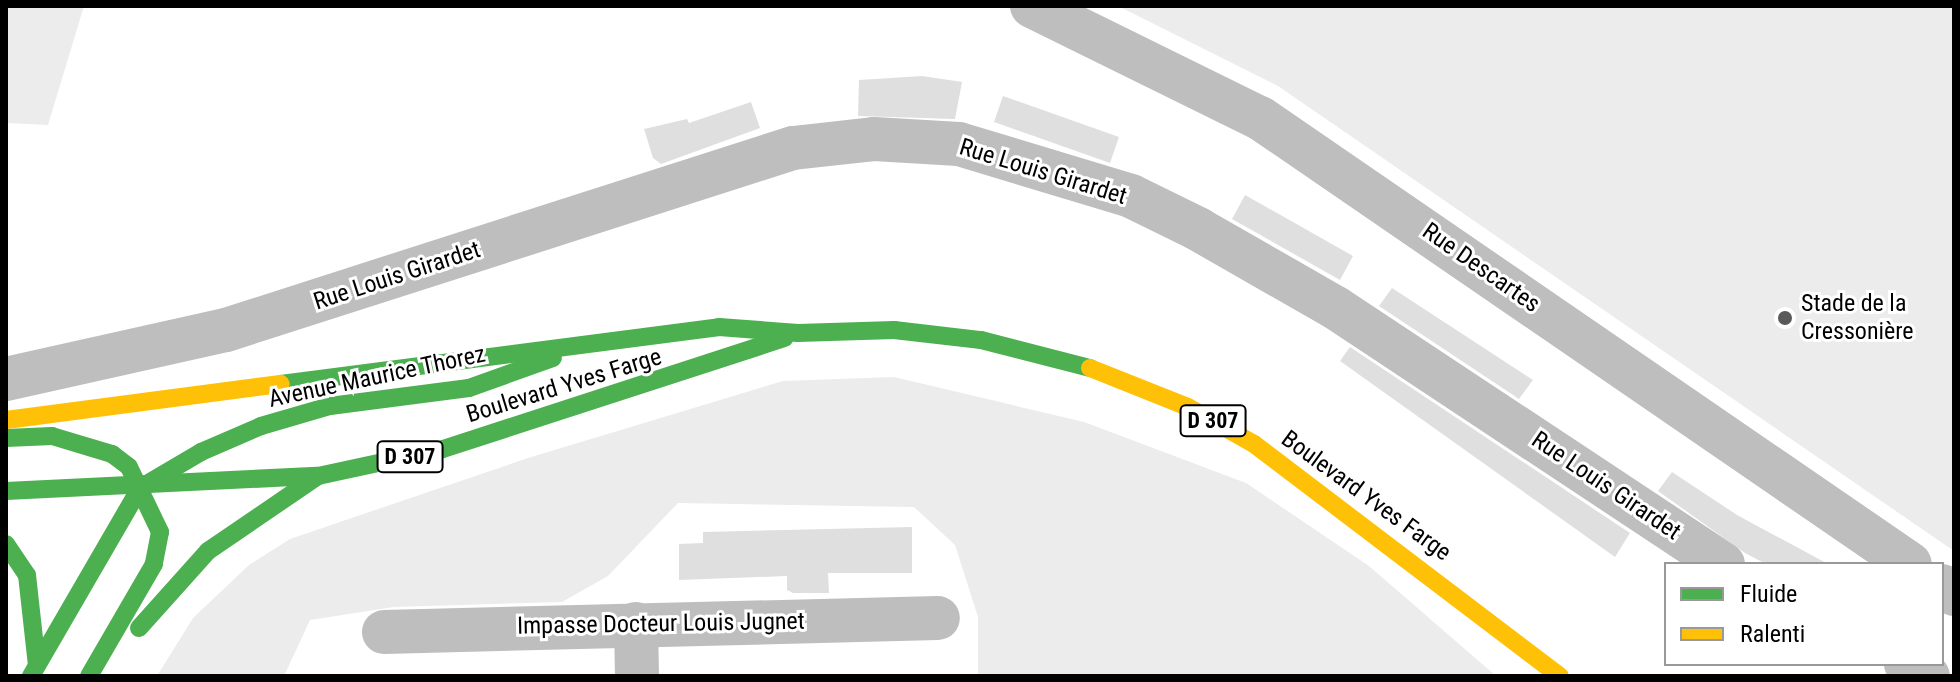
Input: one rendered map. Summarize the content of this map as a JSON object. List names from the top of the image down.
{
  "streets": {
    "main road": ["Avenue Maurice Thorez", "Boulevard Yves Farge", "D 307"],
    "street": ["Rue Louis Girardet", "Rue Descartes", "Impasse Docteur Louis Jugnet"]
  },
  "crossings": [
    ["Avenue Maurice Thorez", "Boulevard Yves Farge"]
  ],
  "places": ["Stade de la Cressonière"],
  "legend": ["Fluide", "Ralenti"]
}
